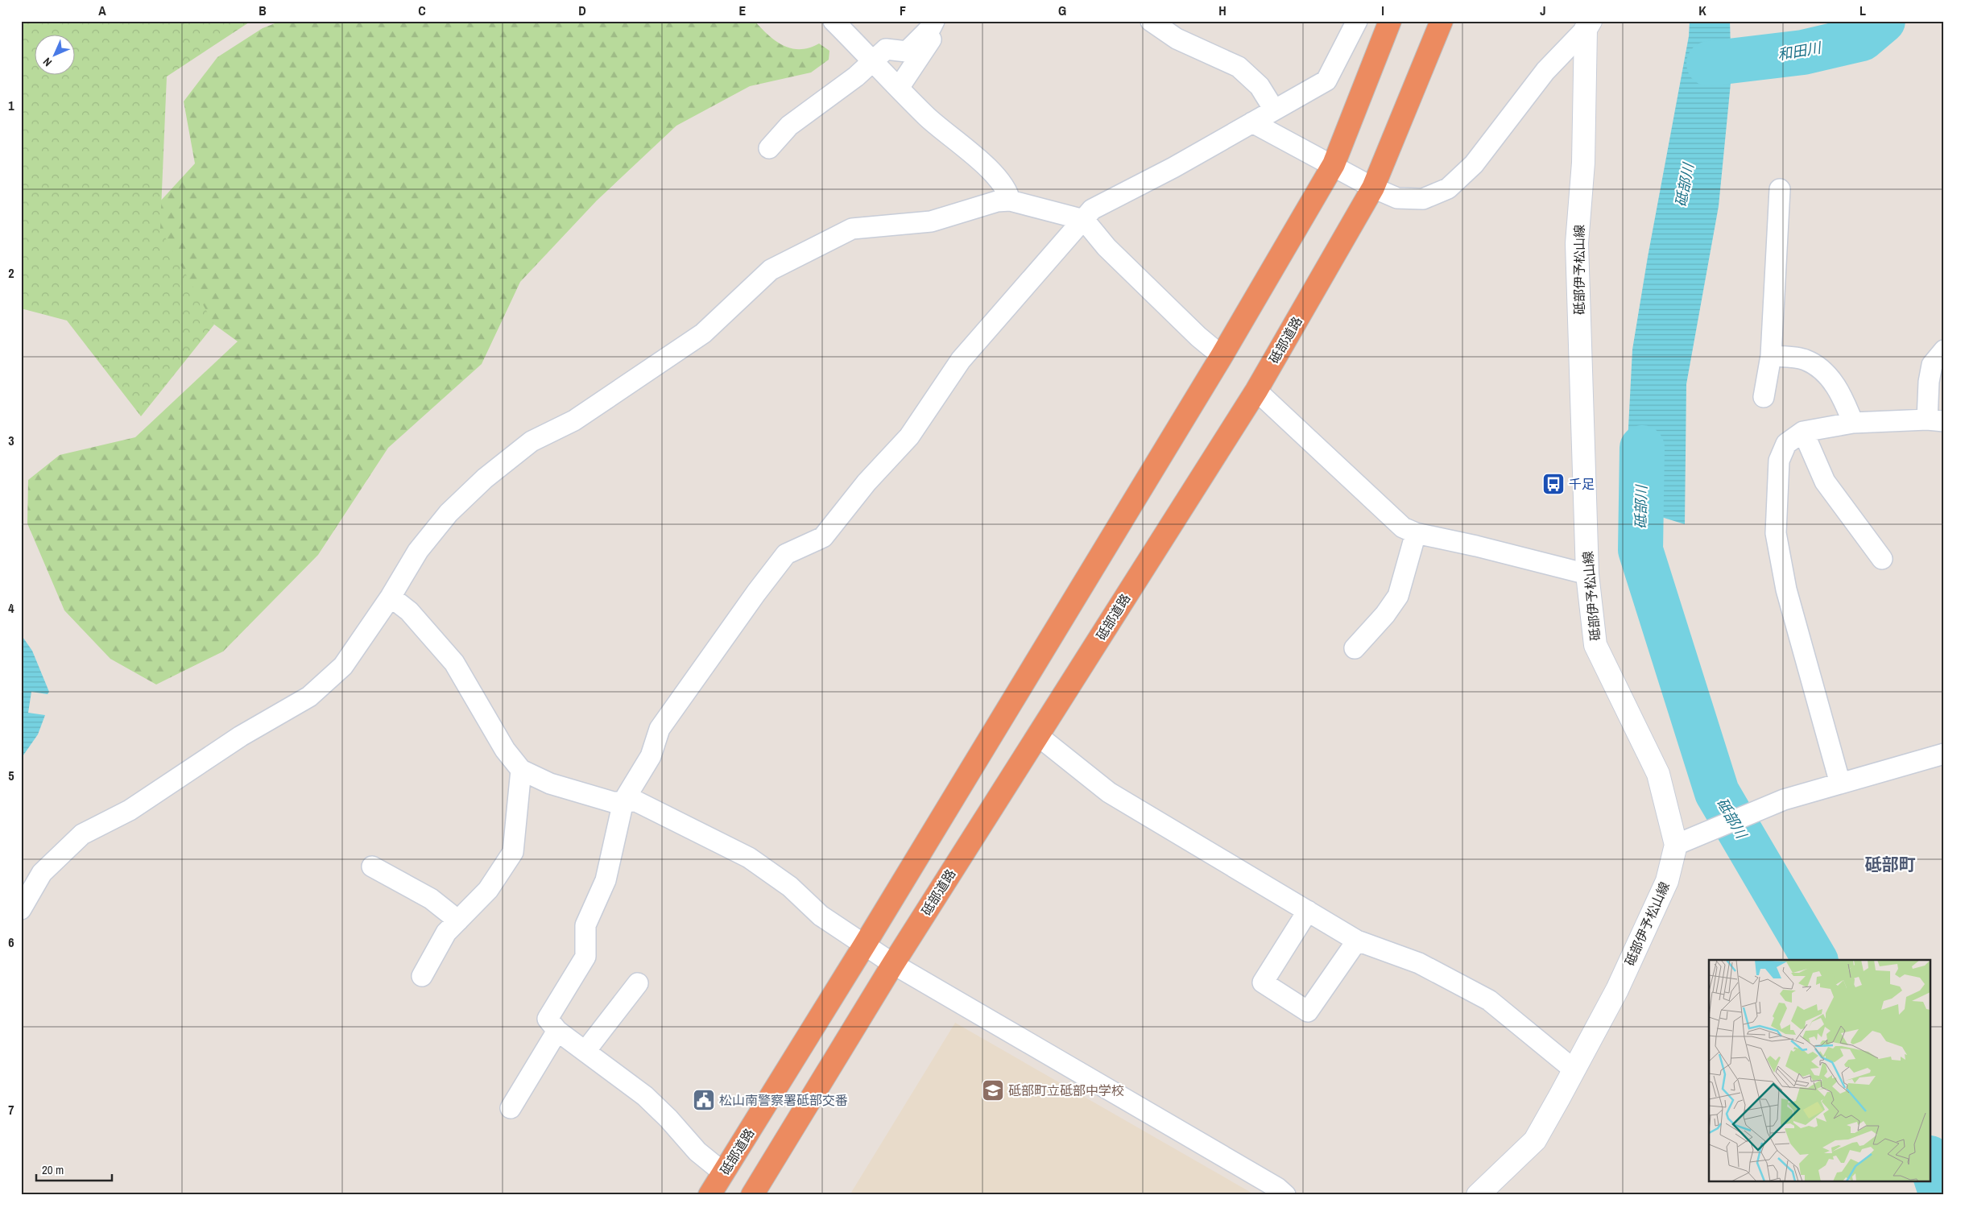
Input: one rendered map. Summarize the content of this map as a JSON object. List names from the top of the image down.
{
  "streets": {
    "highway": ["砥部道路"],
    "main road": ["砥部伊予松山線"]
  },
  "districts": ["砥部町"],
  "water": ["和田川", "砥部川"],
  "places": {
    "bus stop": ["千足"],
    "school or university": ["砥部町立砥部中学校"],
    "public building": ["松山南警察署砥部交番"]
  },
  "scale_bar": "20 m",
  "north": "bottom left",
  "grid": {
    "columns": [
      "A",
      "B",
      "C",
      "D",
      "E",
      "F",
      "G",
      "H",
      "I",
      "J",
      "K",
      "L"
    ],
    "rows": [
      "1",
      "2",
      "3",
      "4",
      "5",
      "6",
      "7"
    ]
  }
}
